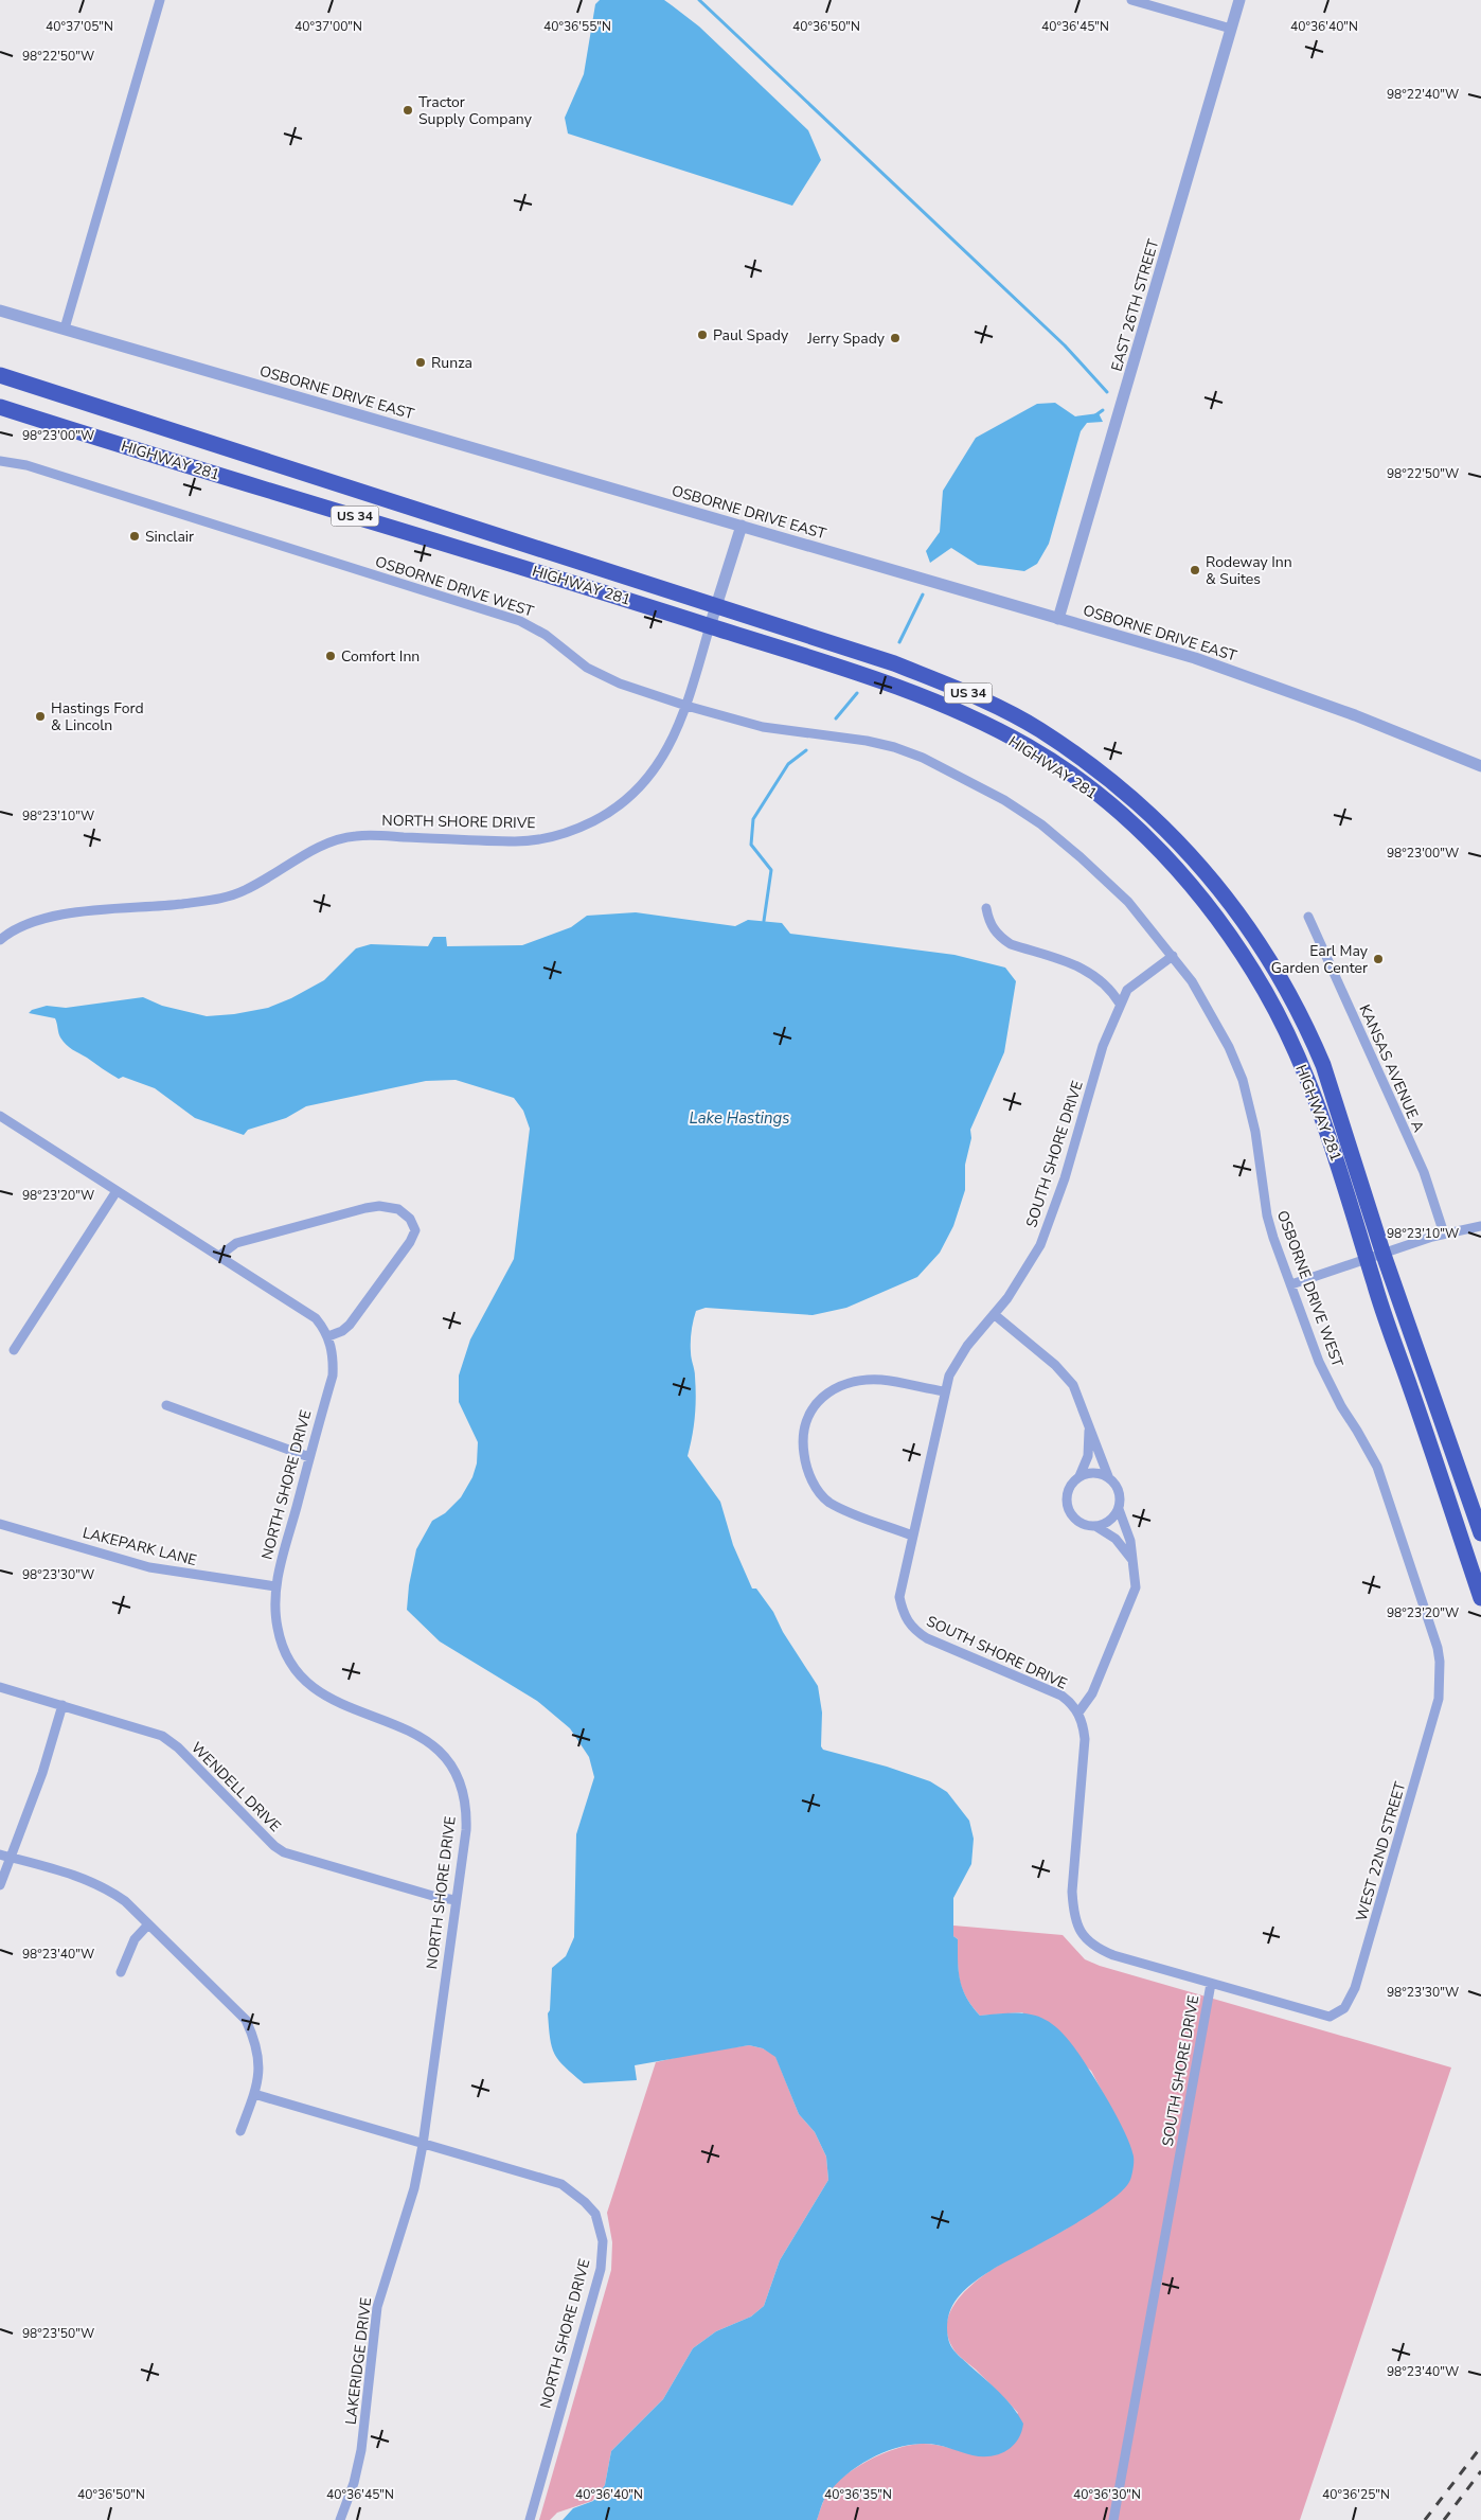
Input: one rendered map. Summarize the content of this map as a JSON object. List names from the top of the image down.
{
  "streets": {
    "highway": ["HIGHWAY 281", "US 34"],
    "street": [
      "EAST 26TH STREET",
      "OSBORNE DRIVE EAST",
      "OSBORNE DRIVE WEST",
      "NORTH SHORE DRIVE",
      "KANSAS AVENUE A",
      "SOUTH SHORE DRIVE",
      "LAKEPARK LANE",
      "WENDELL DRIVE",
      "WEST 22ND STREET",
      "LAKERIDGE DRIVE"
    ]
  },
  "crossings": [
    ["EAST 26TH STREET", "OSBORNE DRIVE EAST"],
    ["OSBORNE DRIVE EAST", "NORTH SHORE DRIVE"],
    ["HIGHWAY 281", "NORTH SHORE DRIVE"],
    ["OSBORNE DRIVE WEST", "NORTH SHORE DRIVE"],
    ["OSBORNE DRIVE WEST", "SOUTH SHORE DRIVE"],
    ["OSBORNE DRIVE WEST", "WEST 22ND STREET"],
    ["NORTH SHORE DRIVE", "LAKEPARK LANE"],
    ["NORTH SHORE DRIVE", "WENDELL DRIVE"],
    ["NORTH SHORE DRIVE", "LAKERIDGE DRIVE"],
    ["SOUTH SHORE DRIVE", "WEST 22ND STREET"]
  ],
  "water": ["Lake Hastings"],
  "places": [
    "Tractor Supply Company",
    "Paul Spady",
    "Jerry Spady",
    "Runza",
    "Sinclair",
    "Rodeway Inn & Suites",
    "Comfort Inn",
    "Hastings Ford & Lincoln",
    "Earl May Garden Center"
  ],
  "coordinates": [
    "40°37'05\"N",
    "40°37'00\"N",
    "40°36'55\"N",
    "40°36'50\"N",
    "40°36'45\"N",
    "40°36'40\"N",
    "98°22'50\"W",
    "98°22'40\"W",
    "98°23'00\"W",
    "98°23'10\"W",
    "98°23'20\"W",
    "98°23'30\"W",
    "98°23'40\"W",
    "98°23'50\"W",
    "40°36'35\"N",
    "40°36'30\"N",
    "40°36'25\"N"
  ]
}
